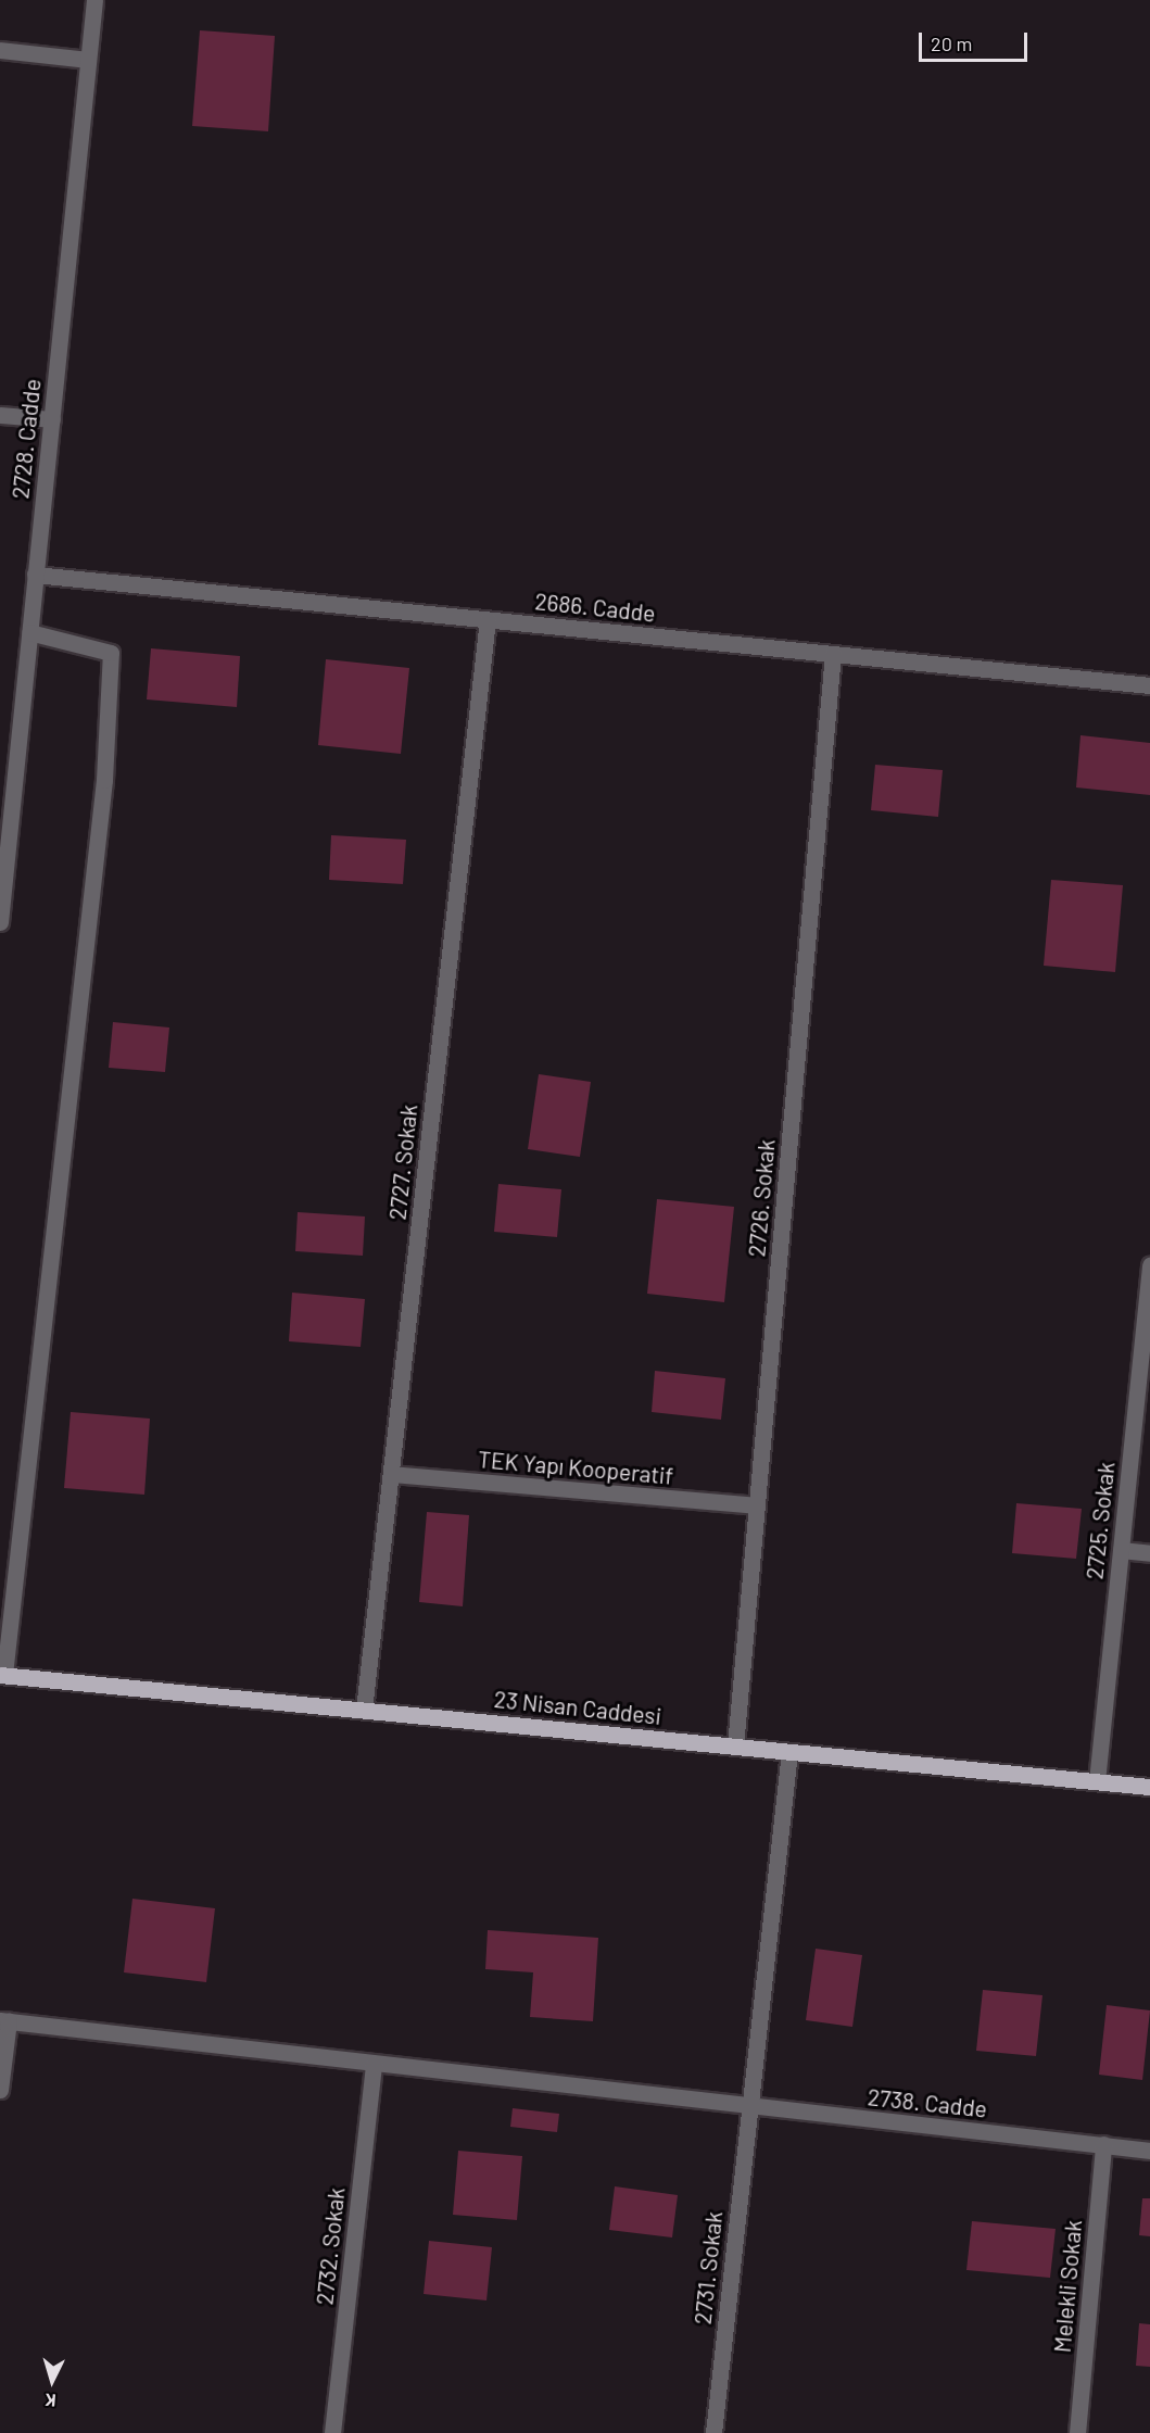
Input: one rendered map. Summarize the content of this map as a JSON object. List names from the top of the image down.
{
  "streets": {
    "main road": ["23 Nisan Caddesi"],
    "street": [
      "2728. Cadde",
      "2686. Cadde",
      "2727. Sokak",
      "2726. Sokak",
      "TEK Yapı Kooperatif",
      "2725. Sokak",
      "2738. Cadde",
      "2732. Sokak",
      "2731. Sokak",
      "Melekli Sokak"
    ]
  },
  "crossings": [
    ["2728. Cadde", "2686. Cadde"],
    ["2686. Cadde", "2727. Sokak"],
    ["2686. Cadde", "2726. Sokak"],
    ["2727. Sokak", "TEK Yapı Kooperatif"],
    ["2727. Sokak", "23 Nisan Caddesi"],
    ["2726. Sokak", "TEK Yapı Kooperatif"],
    ["2726. Sokak", "23 Nisan Caddesi"],
    ["2725. Sokak", "23 Nisan Caddesi"],
    ["23 Nisan Caddesi", "2731. Sokak"],
    ["2738. Cadde", "2732. Sokak"],
    ["2738. Cadde", "2731. Sokak"],
    ["2738. Cadde", "Melekli Sokak"]
  ],
  "scale_bar": "20 m",
  "north": "bottom"
}
